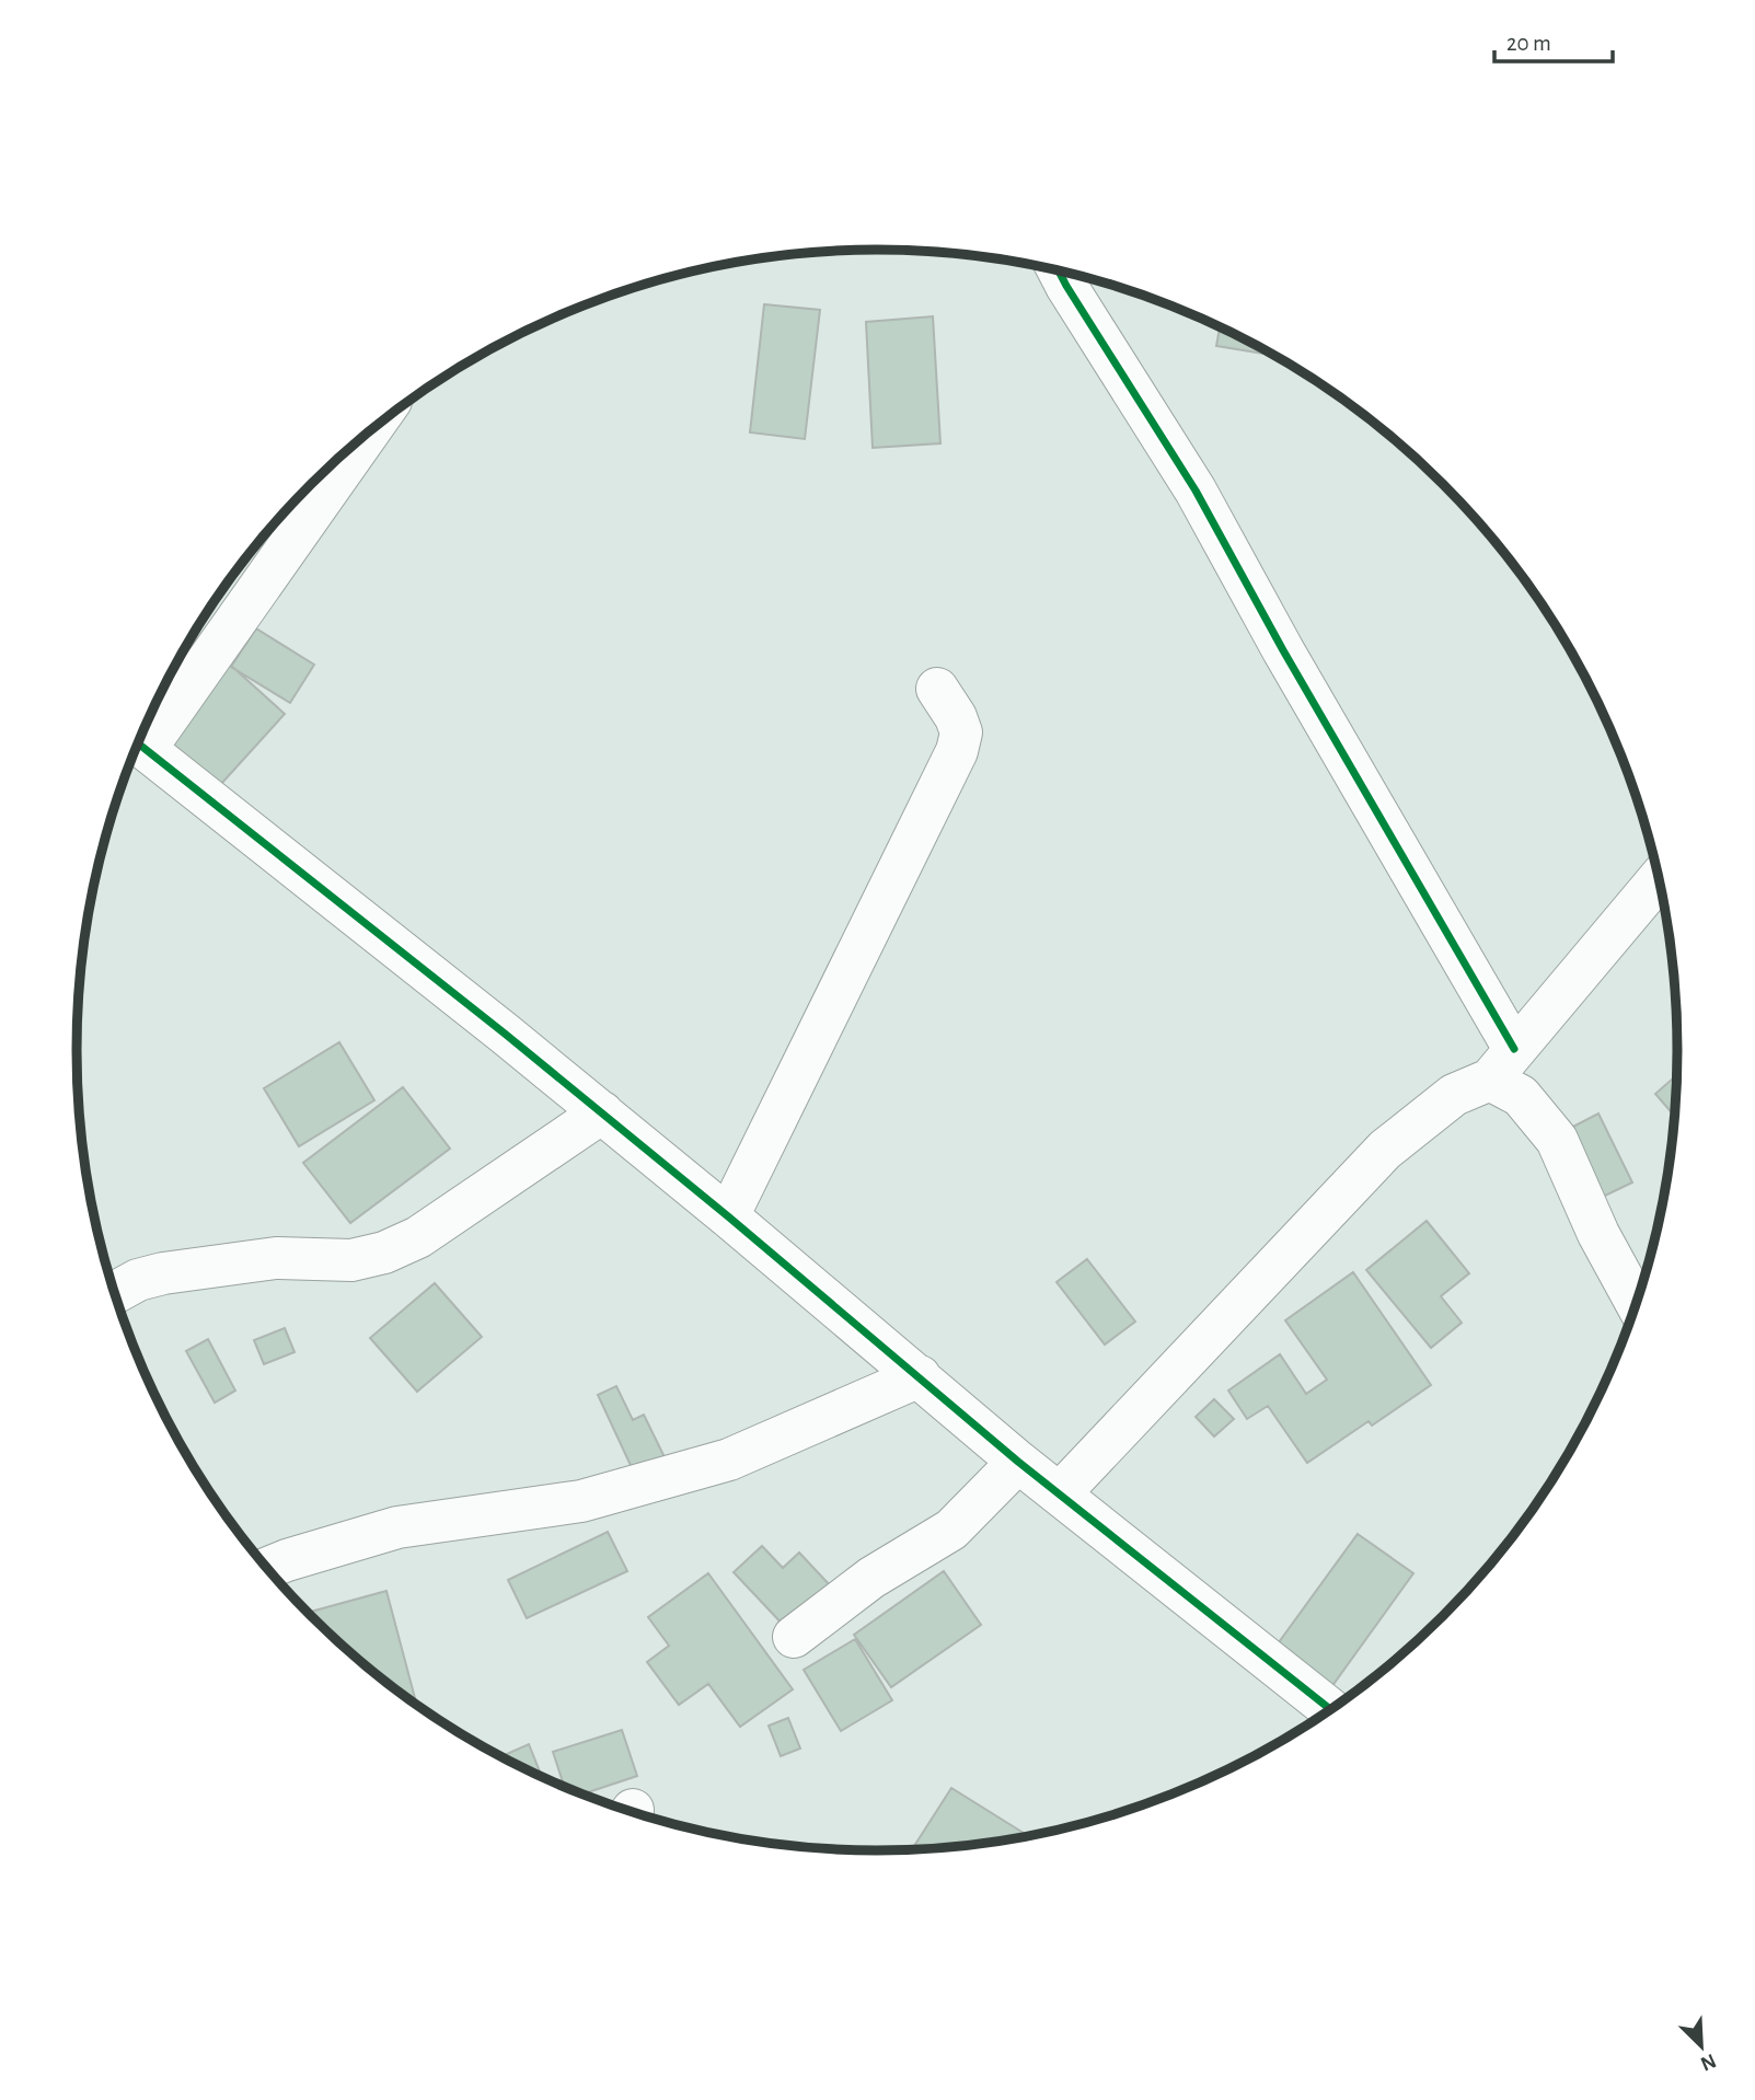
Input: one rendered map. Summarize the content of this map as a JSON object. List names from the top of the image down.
{
  "scale_bar": "20 m",
  "north": "bottom right"
}
